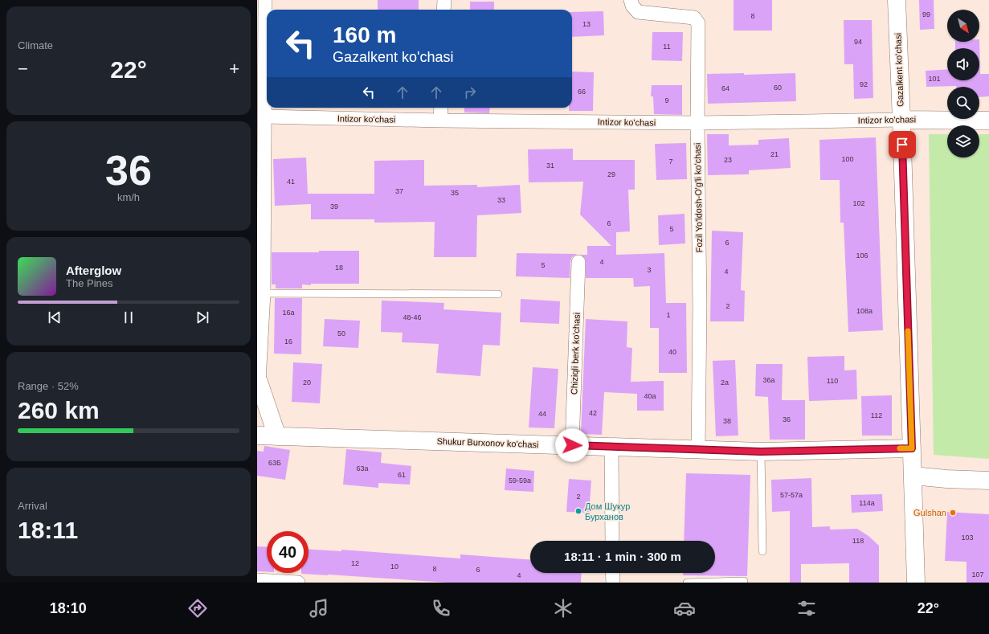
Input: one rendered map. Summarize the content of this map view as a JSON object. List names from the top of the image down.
{
  "streets": {
    "street": [
      "Gazalkent ko'chasi",
      "Intizor ko'chasi",
      "Fozil Yo'ldosh-O'g'li ko'chasi",
      "Chiziqli berk ko'chasi",
      "Shukur Burxonov ko'chasi"
    ]
  },
  "crossings": [
    ["Gazalkent ko'chasi", "Intizor ko'chasi"],
    ["Gazalkent ko'chasi", "Shukur Burxonov ko'chasi"],
    ["Intizor ko'chasi", "Fozil Yo'ldosh-O'g'li ko'chasi"],
    ["Fozil Yo'ldosh-O'g'li ko'chasi", "Shukur Burxonov ko'chasi"],
    ["Chiziqli berk ko'chasi", "Shukur Burxonov ko'chasi"]
  ],
  "places": ["Дом Шукур Бурханов", "Gulshan"],
  "house_numbers": [
    "99",
    "8",
    "13",
    "94",
    "11",
    "101",
    "92",
    "60",
    "64",
    "66",
    "9",
    "21",
    "100",
    "23",
    "7",
    "31",
    "29",
    "41",
    "37",
    "35",
    "33",
    "102",
    "39",
    "6",
    "5",
    "6",
    "106",
    "4",
    "5",
    "18",
    "3",
    "4",
    "2",
    "108a",
    "16a",
    "1",
    "48-46",
    "50",
    "16",
    "40",
    "36a",
    "110",
    "20",
    "2a",
    "40a",
    "42",
    "44",
    "112",
    "36",
    "38",
    "63Б",
    "63а",
    "61",
    "59-59а",
    "57-57а",
    "2",
    "114а",
    "103",
    "118",
    "12",
    "10",
    "8",
    "6",
    "107",
    "4"
  ],
  "north": "bottom right",
  "page": {
    "tile": [
      "Climate",
      ["36", "km/h"],
      ["Range · 52%", "260 km"],
      ["Arrival", "18:11"]
    ],
    "turn": ["160 m", "Gazalkent ko'chasi"],
    "heat": ["−", "22°", "+"],
    "song": ["Afterglow", "The Pines"],
    "limit": "40",
    "trip": "18:11 · 1 min · 300 m",
    "tabs": ["18:10", "22°"]
  }
}
